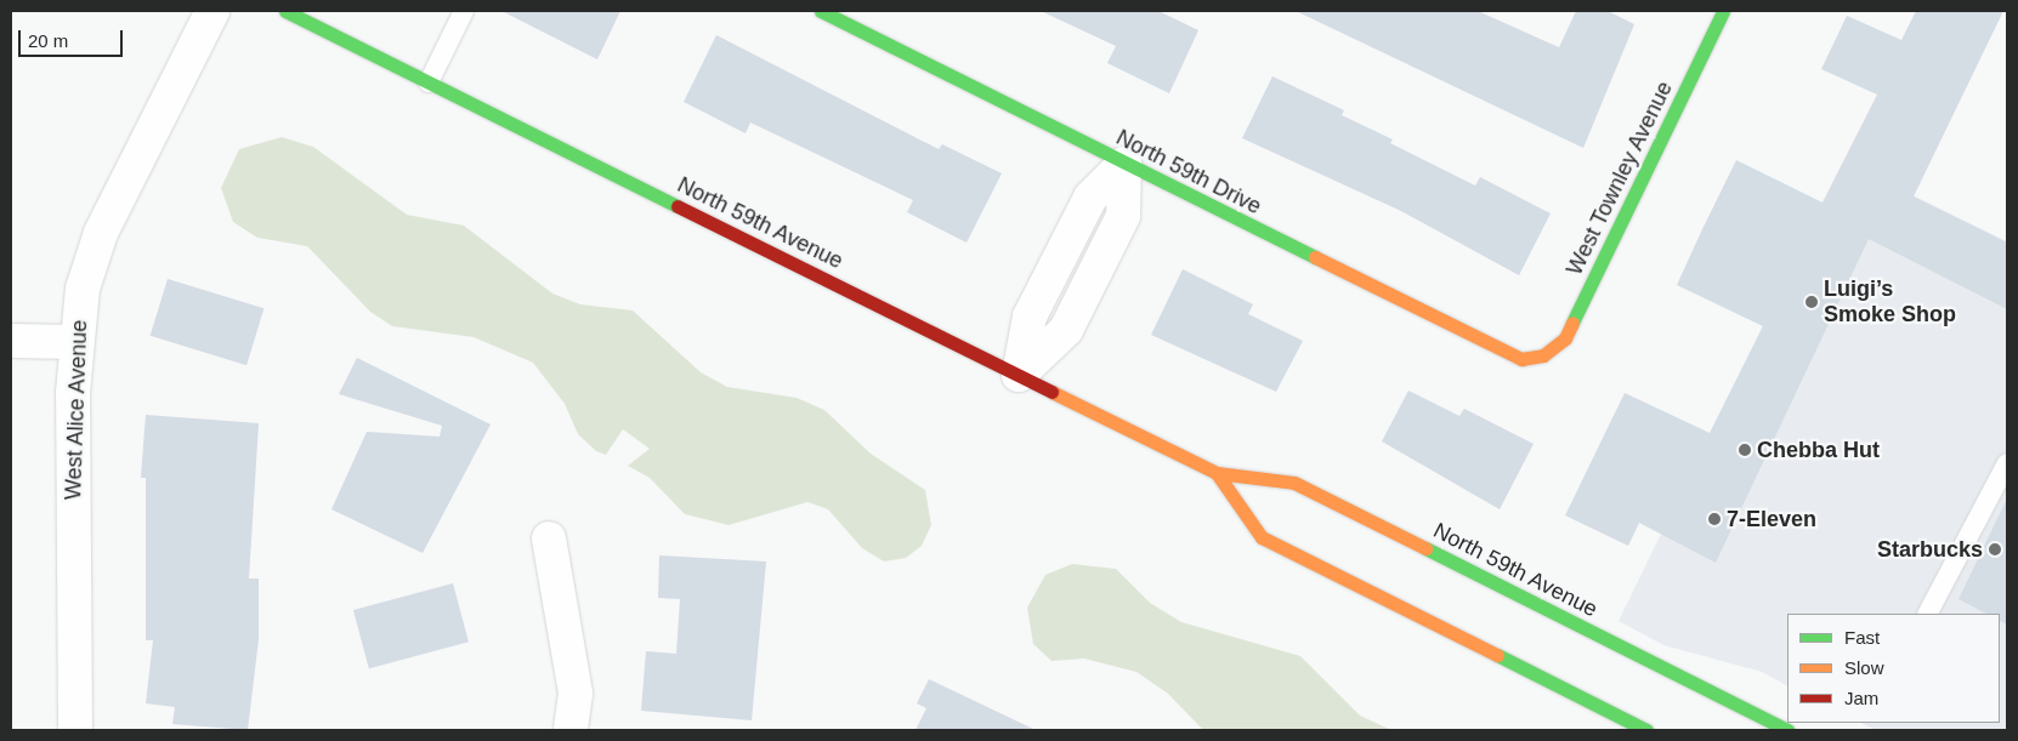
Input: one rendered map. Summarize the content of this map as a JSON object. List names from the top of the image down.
{
  "streets": {
    "main road": ["North 59th Drive", "West Townley Avenue", "North 59th Avenue"],
    "street": ["West Alice Avenue"]
  },
  "crossings": [
    ["North 59th Drive", "West Townley Avenue"]
  ],
  "places": [
    "Luigi’s Smoke Shop",
    "Chebba Hut",
    "7-Eleven",
    "Starbucks"
  ],
  "legend": ["Fast", "Slow", "Jam"],
  "scale_bar": "20 m"
}
